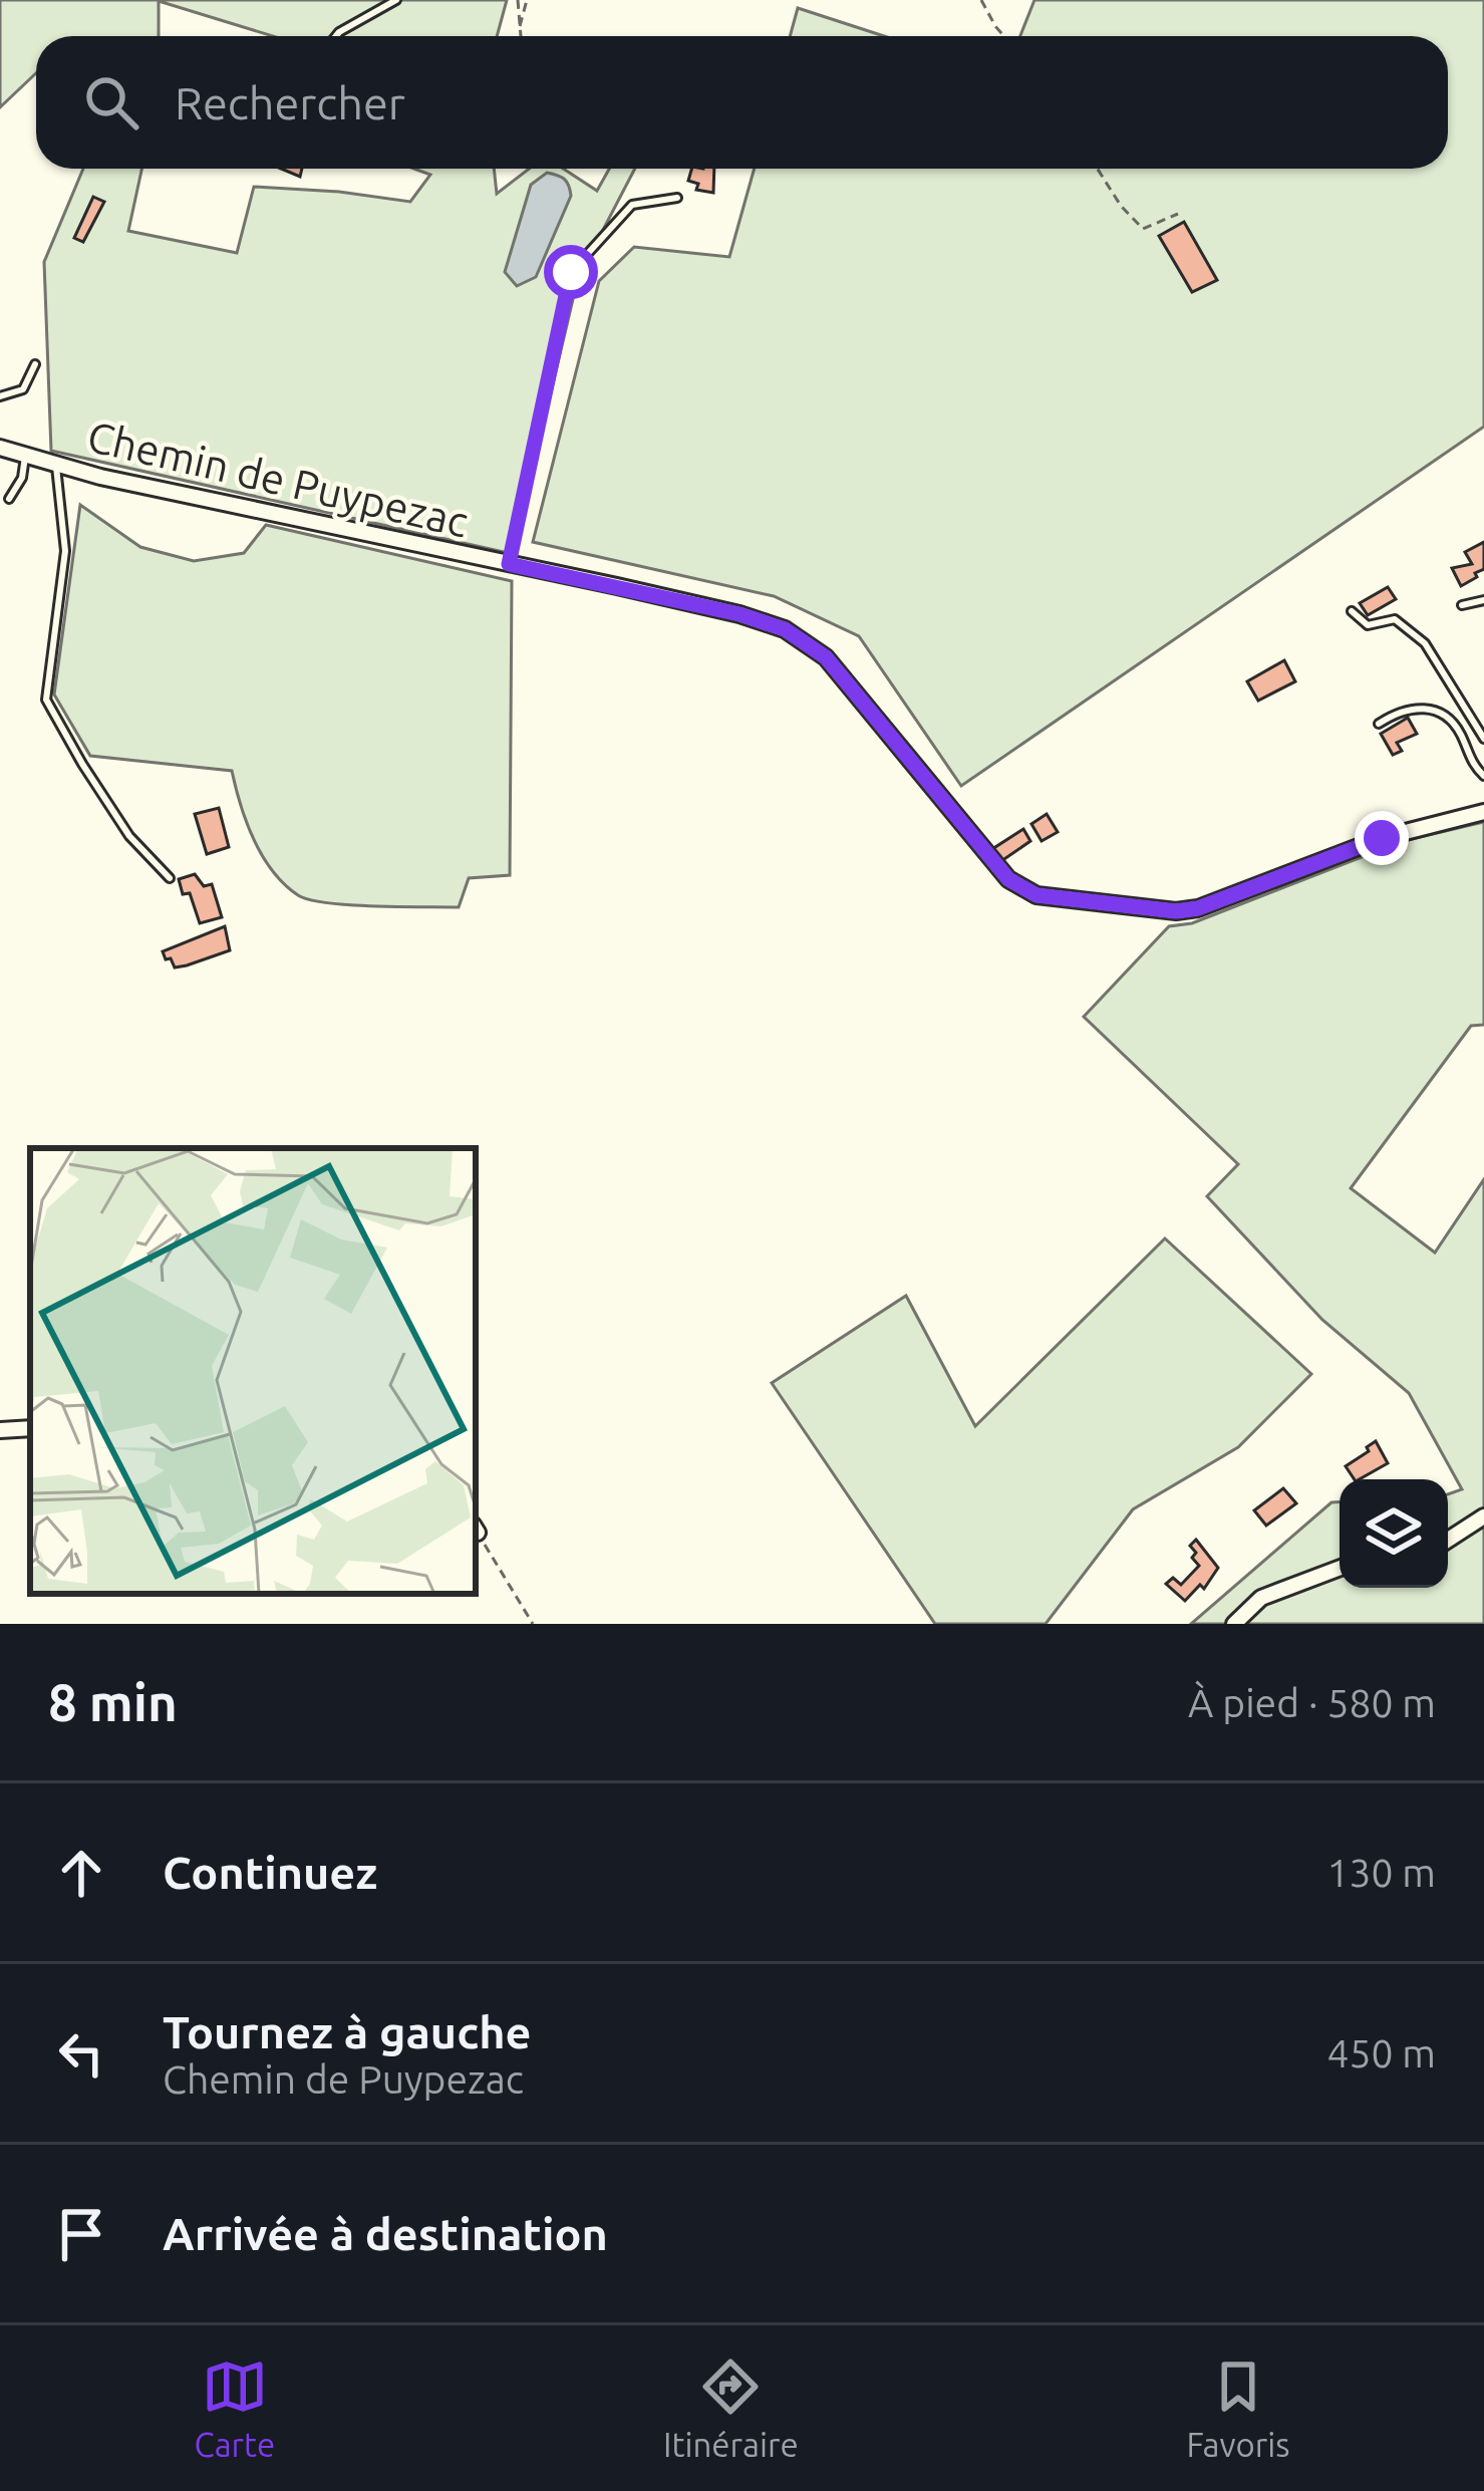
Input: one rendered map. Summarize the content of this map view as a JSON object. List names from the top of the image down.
{
  "streets": {
    "street": ["Chemin de Puypezac"]
  },
  "page": {
    "search": "Rechercher",
    "heading": ["8 min", "À pied · 580 m"],
    "list": [
      ["Continuez", "130 m"],
      ["Tournez à gauche", "Chemin de Puypezac", "450 m"],
      "Arrivée à destination"
    ],
    "nav": ["Carte", "Itinéraire", "Favoris"]
  }
}
